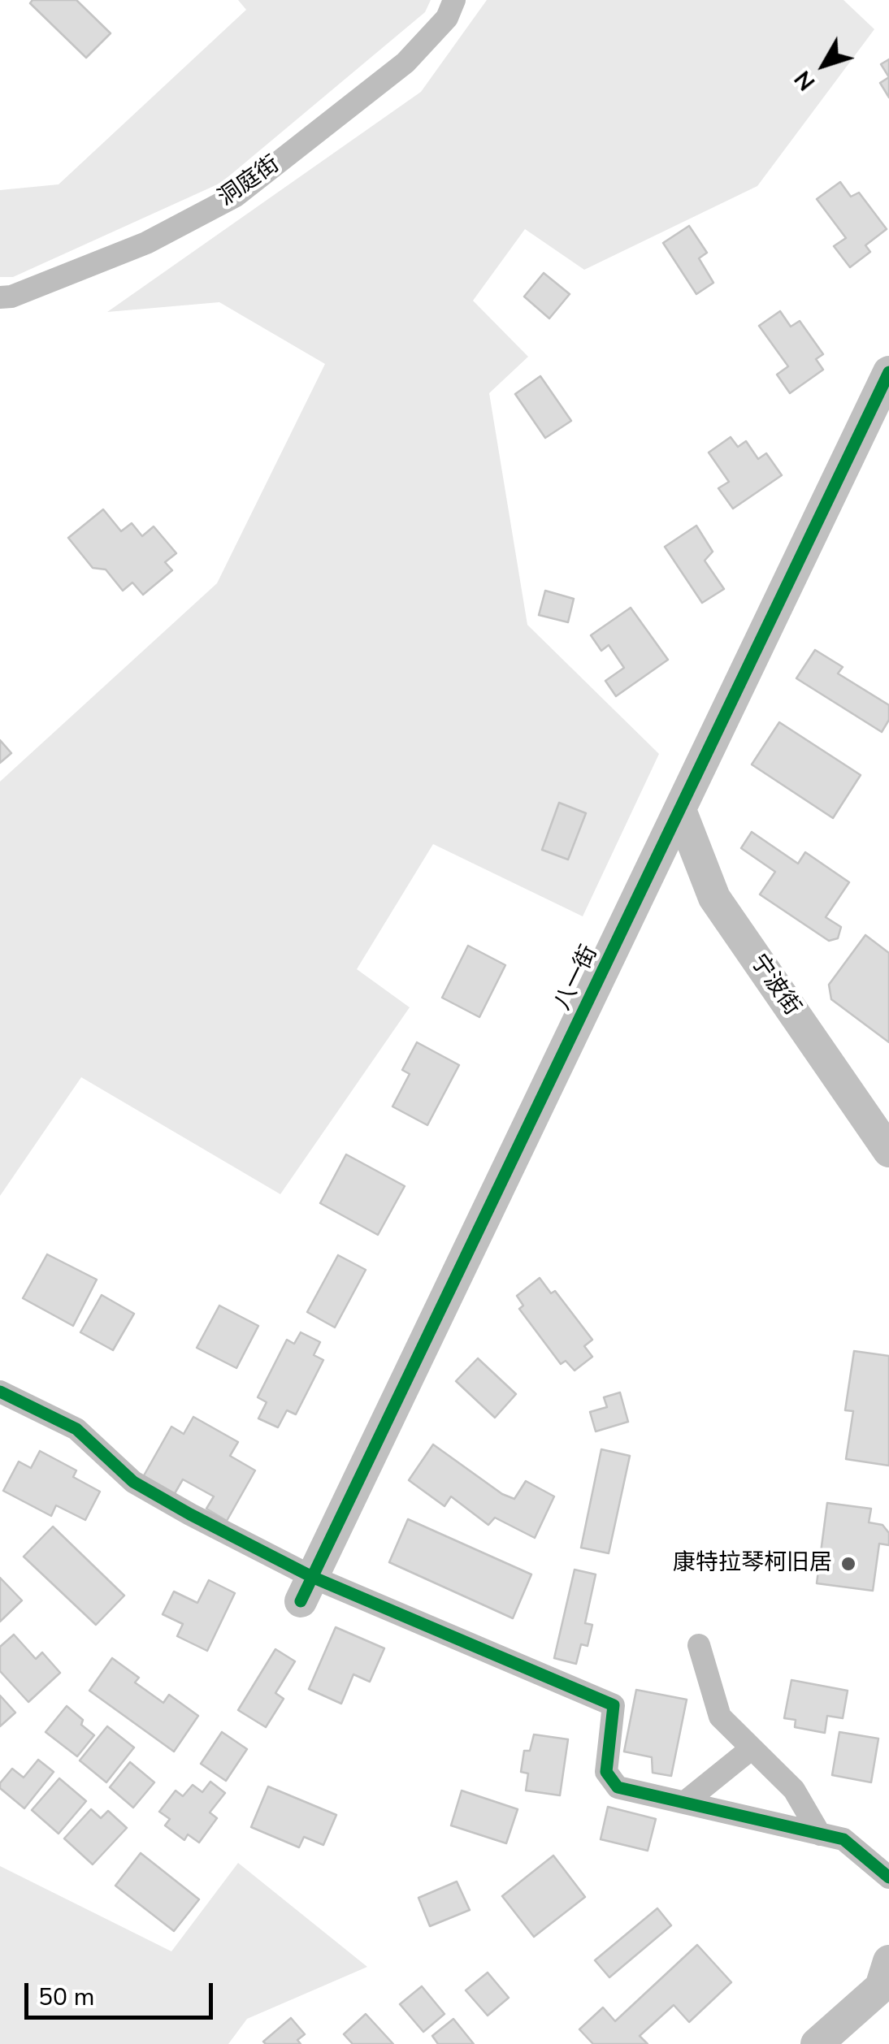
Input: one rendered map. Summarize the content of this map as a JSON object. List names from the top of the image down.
{
  "streets": {
    "street": ["洞庭街", "八一街", "宁波街"]
  },
  "crossings": [
    ["八一街", "宁波街"]
  ],
  "places": ["康特拉琴柯旧居"],
  "scale_bar": "50 m",
  "north": "bottom left"
}
